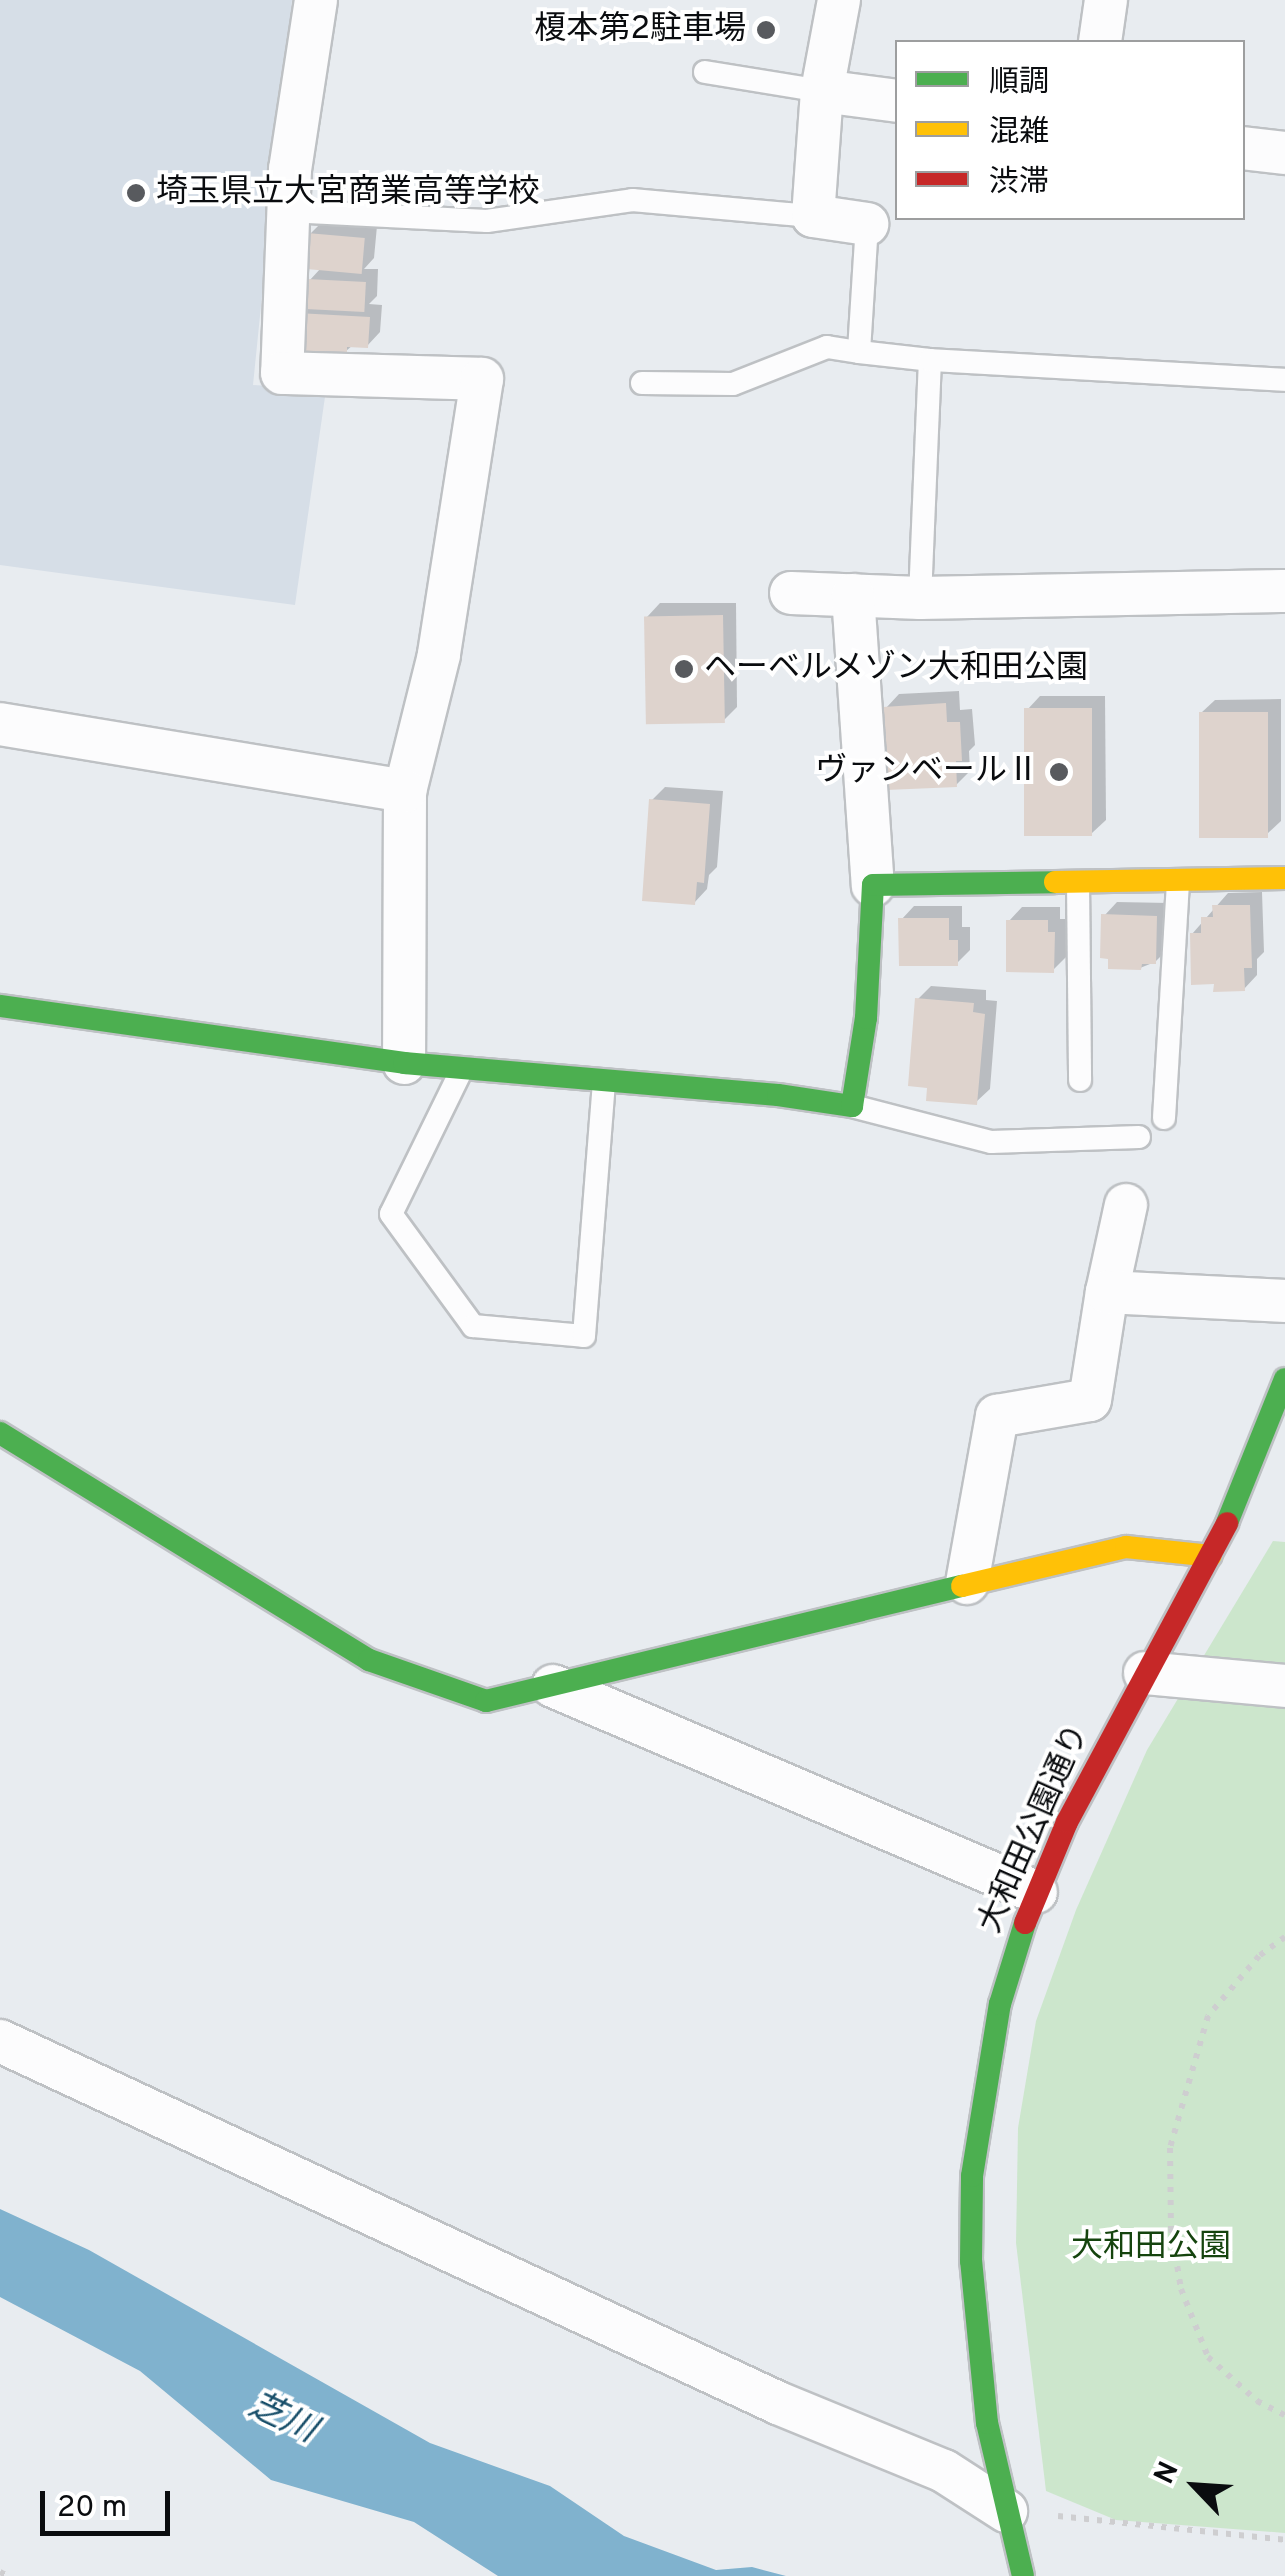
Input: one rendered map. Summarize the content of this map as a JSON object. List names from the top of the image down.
{
  "streets": {
    "street": ["大和田公園通り"]
  },
  "water": ["芝川"],
  "parks": ["大和田公園"],
  "places": [
    "榎本第2駐車場",
    "埼玉県立大宮商業高等学校",
    "ヘーベルメゾン大和田公園",
    "ヴァンベールⅡ"
  ],
  "legend": ["順調", "混雑", "渋滞"],
  "scale_bar": "20 m",
  "north": "top left"
}
